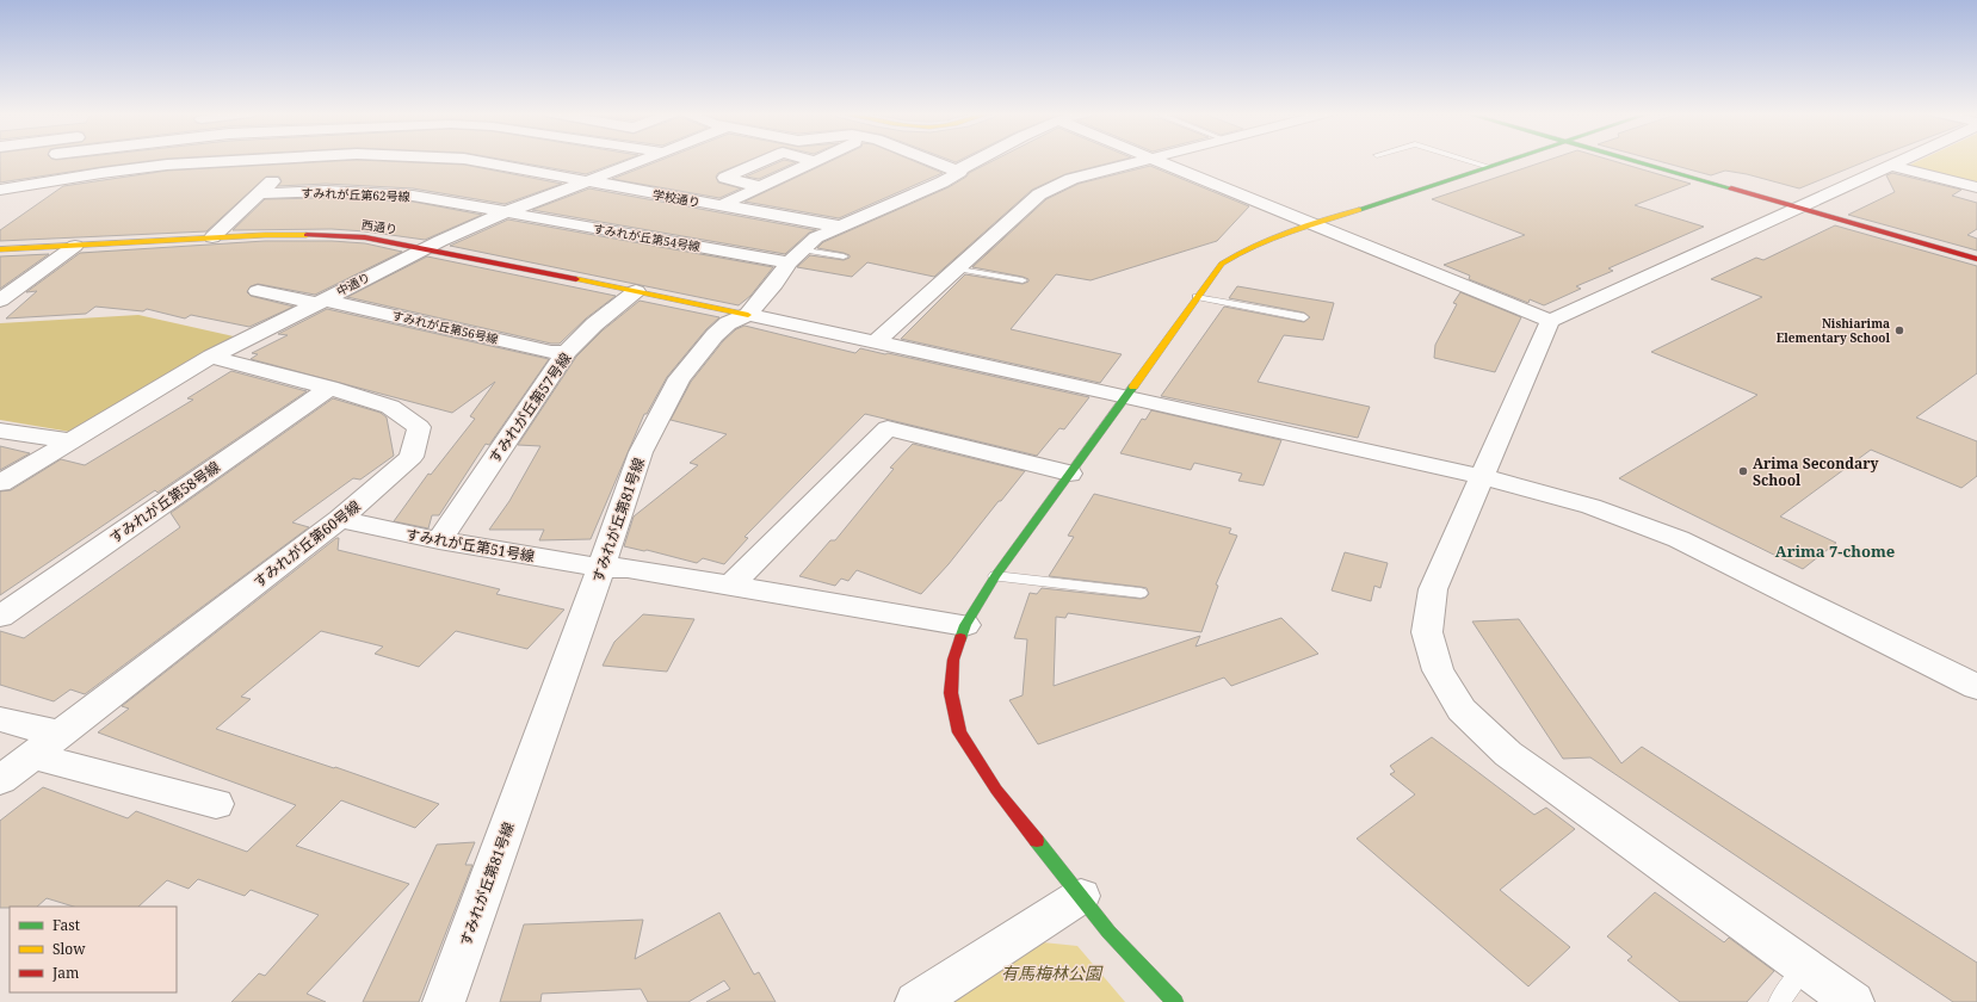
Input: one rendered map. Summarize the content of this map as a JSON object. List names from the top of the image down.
{
  "streets": {
    "street": [
      "すみれが丘第62号線",
      "学校通り",
      "西通り",
      "すみれが丘第54号線",
      "中通り",
      "すみれが丘第56号線",
      "すみれが丘第57号線",
      "すみれが丘第58号線",
      "すみれが丘第81号線",
      "すみれが丘第60号線",
      "すみれが丘第51号線"
    ]
  },
  "crossings": [
    ["すみれが丘第62号線", "すみれが丘第54号線"],
    ["すみれが丘第62号線", "中通り"],
    ["学校通り", "中通り"],
    ["学校通り", "すみれが丘第81号線"],
    ["西通り", "中通り"],
    ["西通り", "すみれが丘第57号線"],
    ["西通り", "すみれが丘第81号線"],
    ["すみれが丘第54号線", "中通り"],
    ["すみれが丘第54号線", "すみれが丘第81号線"],
    ["中通り", "すみれが丘第56号線"],
    ["中通り", "すみれが丘第60号線"],
    ["すみれが丘第56号線", "すみれが丘第57号線"],
    ["すみれが丘第57号線", "すみれが丘第51号線"],
    ["すみれが丘第58号線", "すみれが丘第60号線"],
    ["すみれが丘第81号線", "すみれが丘第51号線"],
    ["すみれが丘第60号線", "すみれが丘第51号線"]
  ],
  "districts": ["Arima 7-chome"],
  "parks": ["有馬梅林公園"],
  "places": ["Nishiarima Elementary School", "Arima Secondary School"],
  "legend": ["Fast", "Slow", "Jam"]
}
